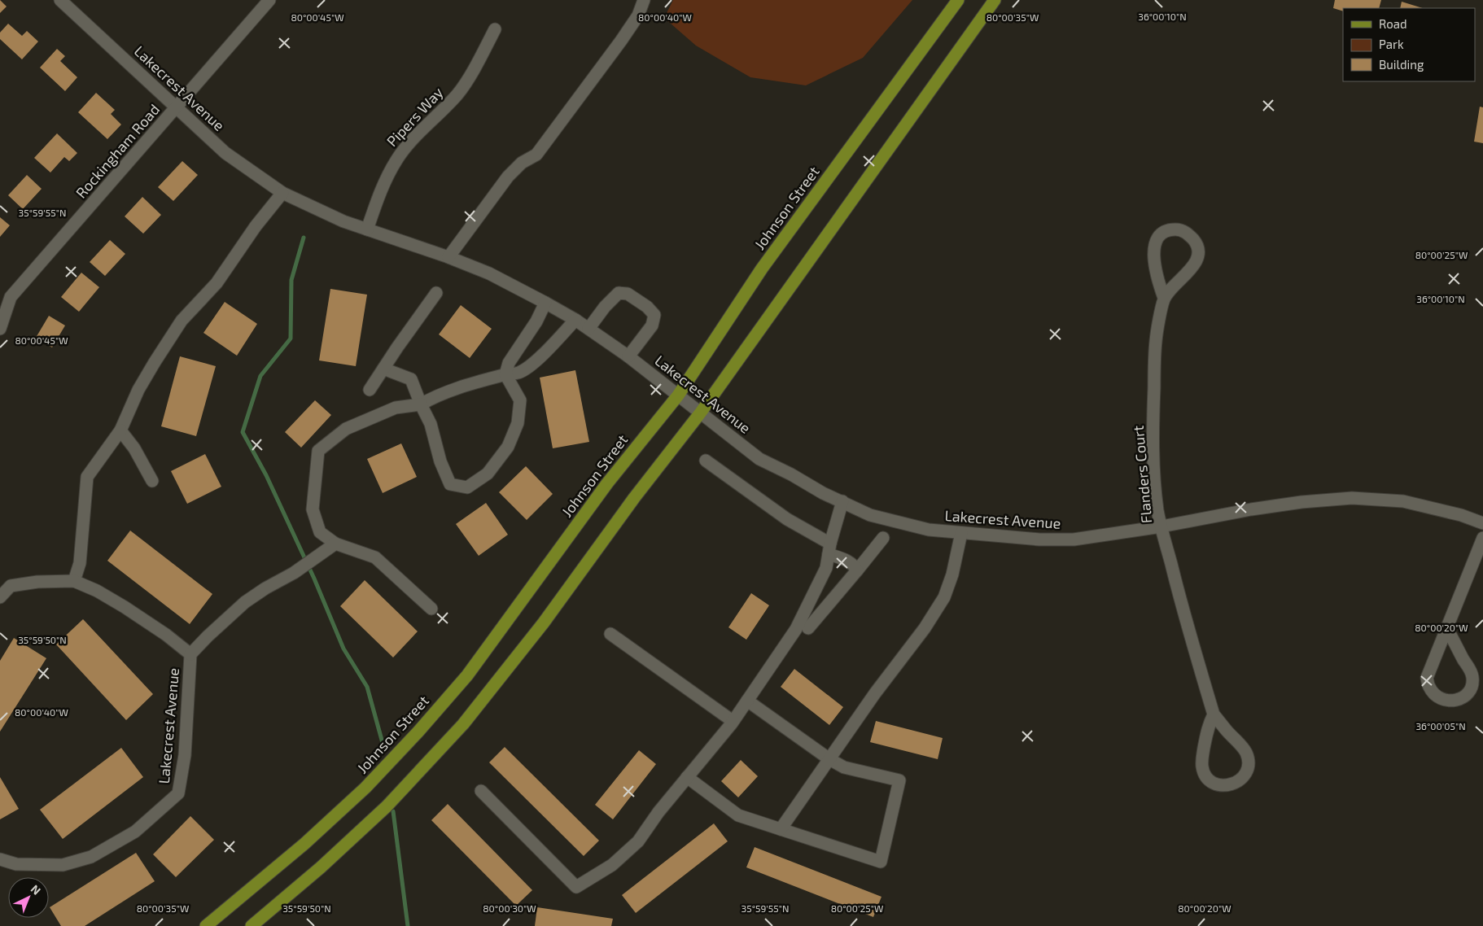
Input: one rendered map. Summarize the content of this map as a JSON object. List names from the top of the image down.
{
  "streets": {
    "main road": ["Johnson Street"],
    "street": [
      "Lakecrest Avenue",
      "Pipers Way",
      "Rockingham Road",
      "Flanders Court"
    ]
  },
  "crossings": [
    ["Lakecrest Avenue", "Pipers Way"],
    ["Lakecrest Avenue", "Rockingham Road"],
    ["Lakecrest Avenue", "Johnson Street"],
    ["Lakecrest Avenue", "Flanders Court"]
  ],
  "legend": ["Road", "Park", "Building"],
  "north": "top right",
  "coordinates": [
    "36°00'10\"N",
    "80°00'45\"W",
    "80°00'40\"W",
    "80°00'35\"W",
    "35°59'55\"N",
    "80°00'25\"W",
    "80°00'20\"W",
    "35°59'50\"N",
    "36°00'05\"N",
    "80°00'30\"W"
  ]
}
